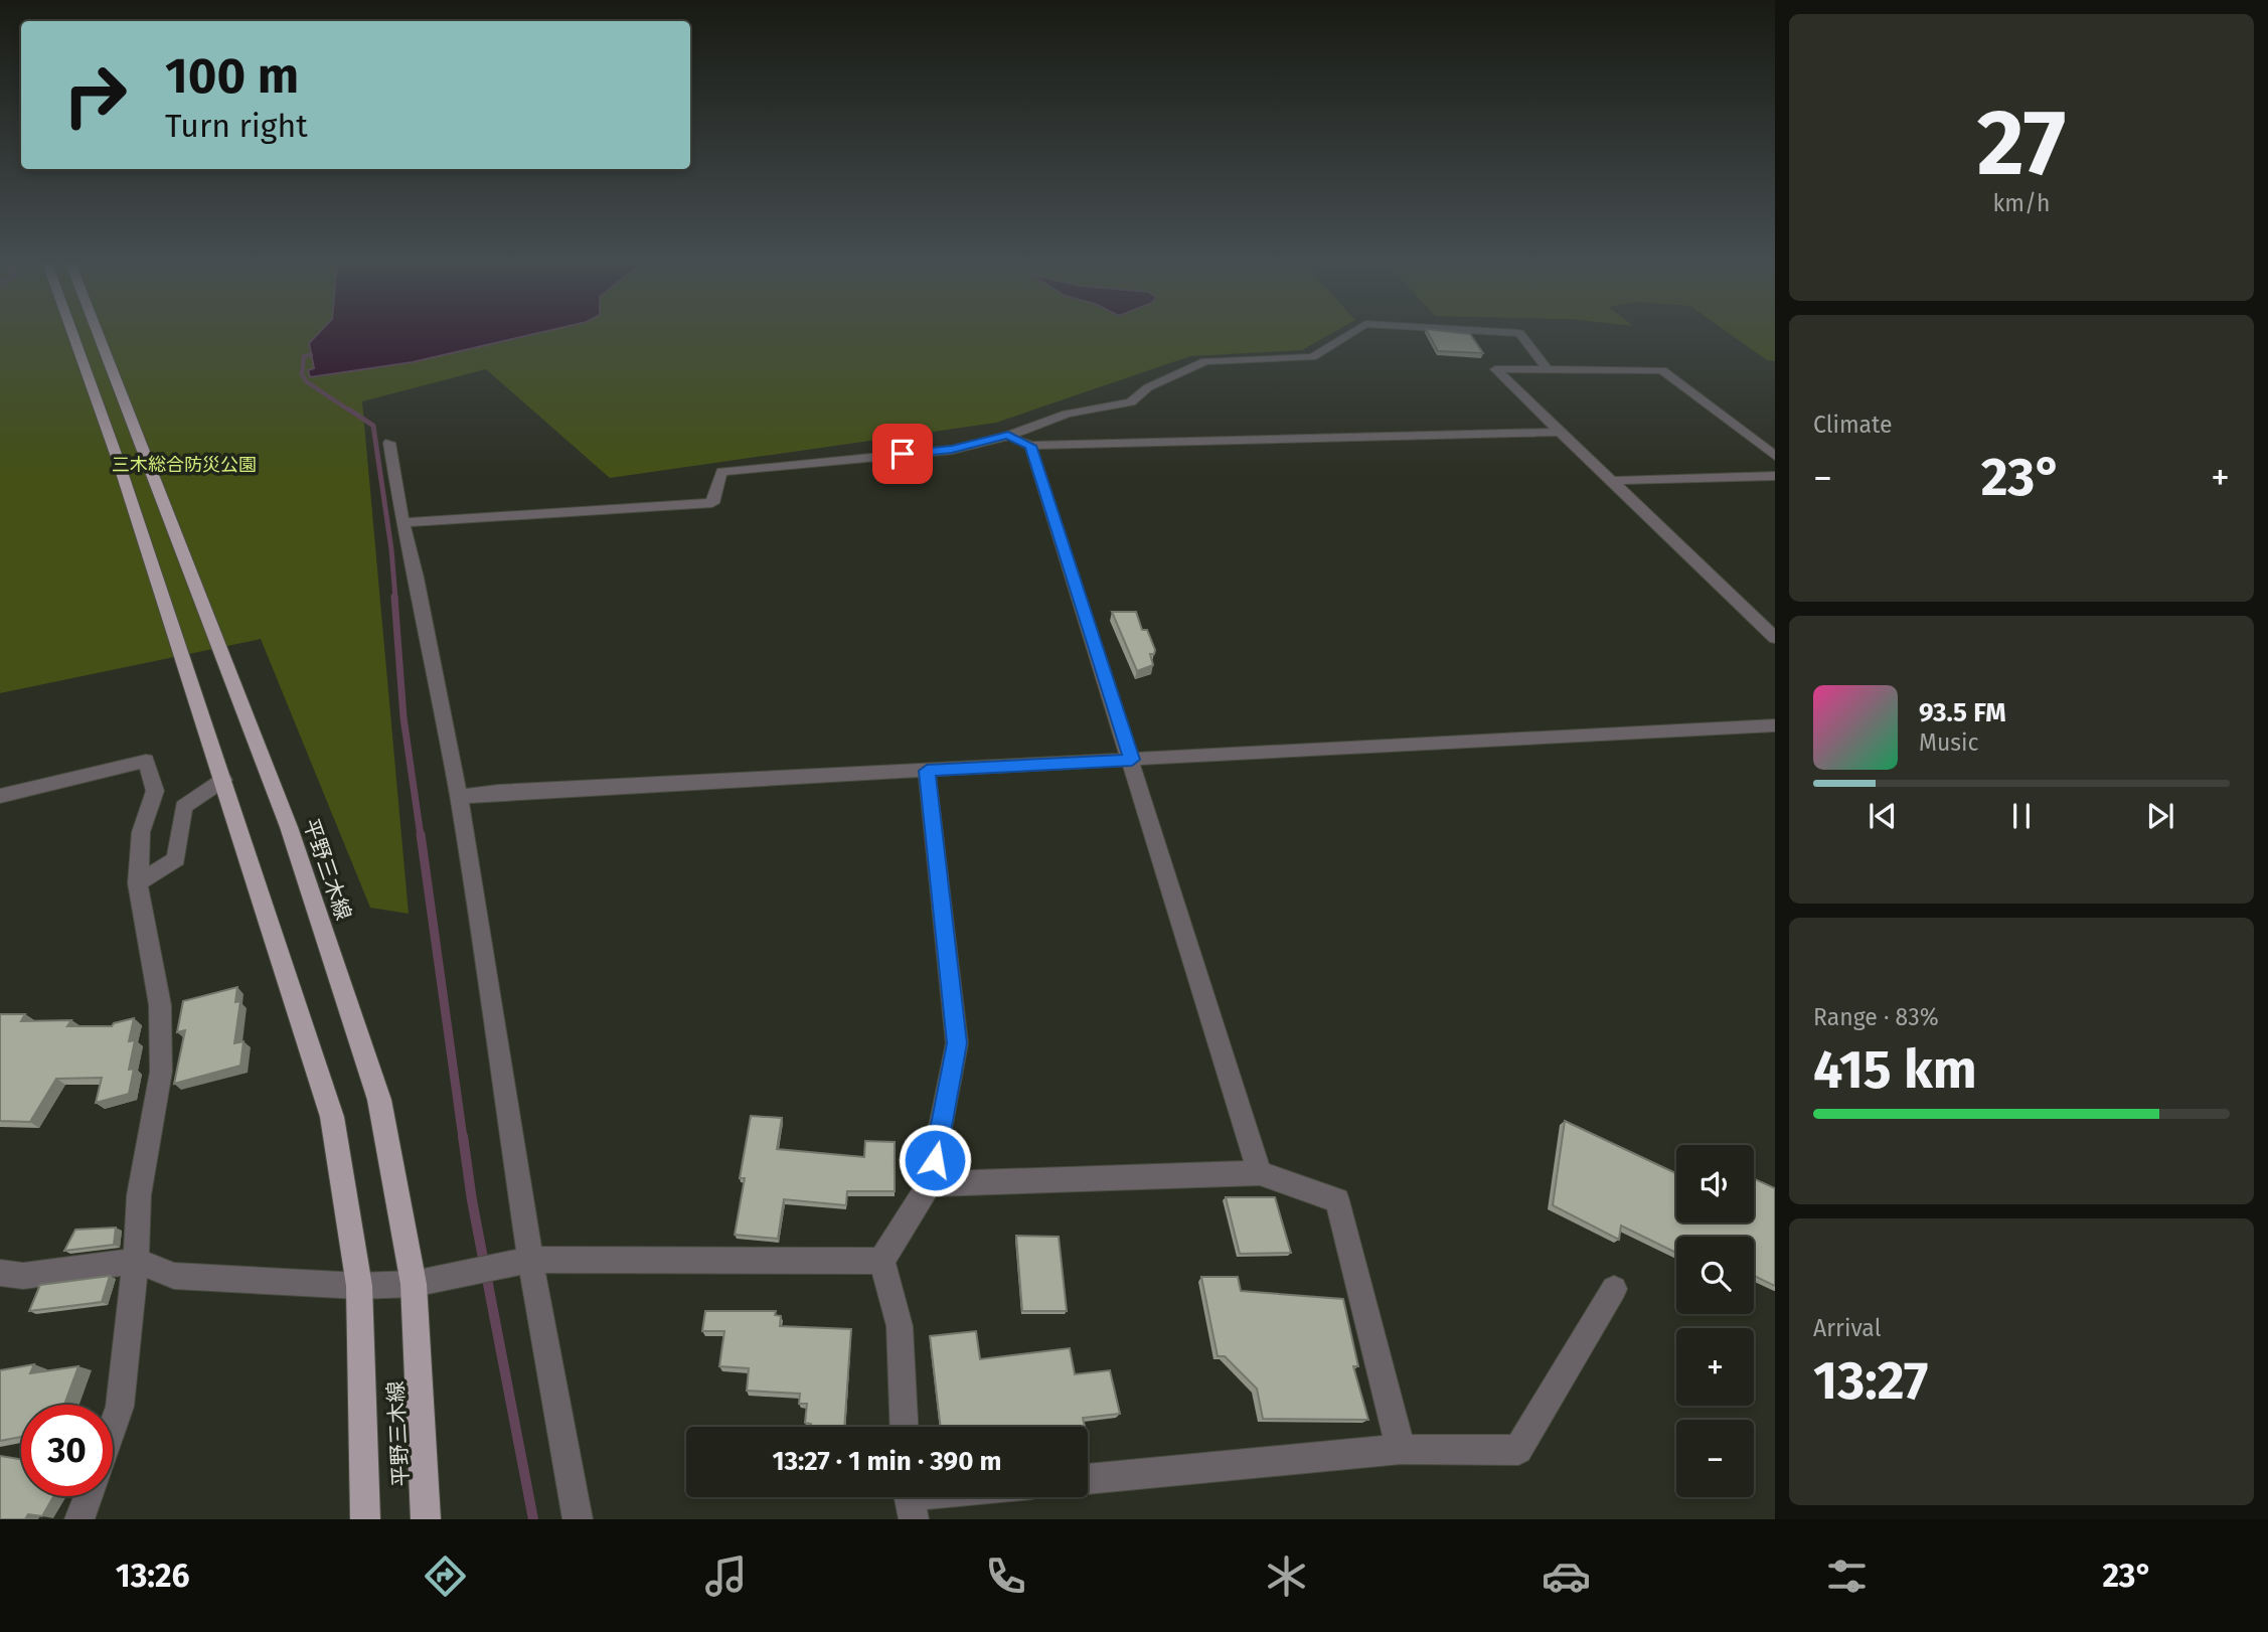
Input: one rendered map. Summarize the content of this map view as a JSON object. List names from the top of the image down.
{
  "streets": {
    "main road": ["平野三木線"]
  },
  "parks": ["三木総合防災公園"],
  "page": {
    "tile": [
      ["27", "km/h"],
      "Climate",
      ["Range · 83%", "415 km"],
      ["Arrival", "13:27"]
    ],
    "turn": ["100 m", "Turn right"],
    "heat": ["−", "23°", "+"],
    "song": ["93.5 FM", "Music"],
    "map_buttons": ["+", "−"],
    "limit": "30",
    "trip": "13:27 · 1 min · 390 m",
    "tabs": ["13:26", "23°"]
  }
}
